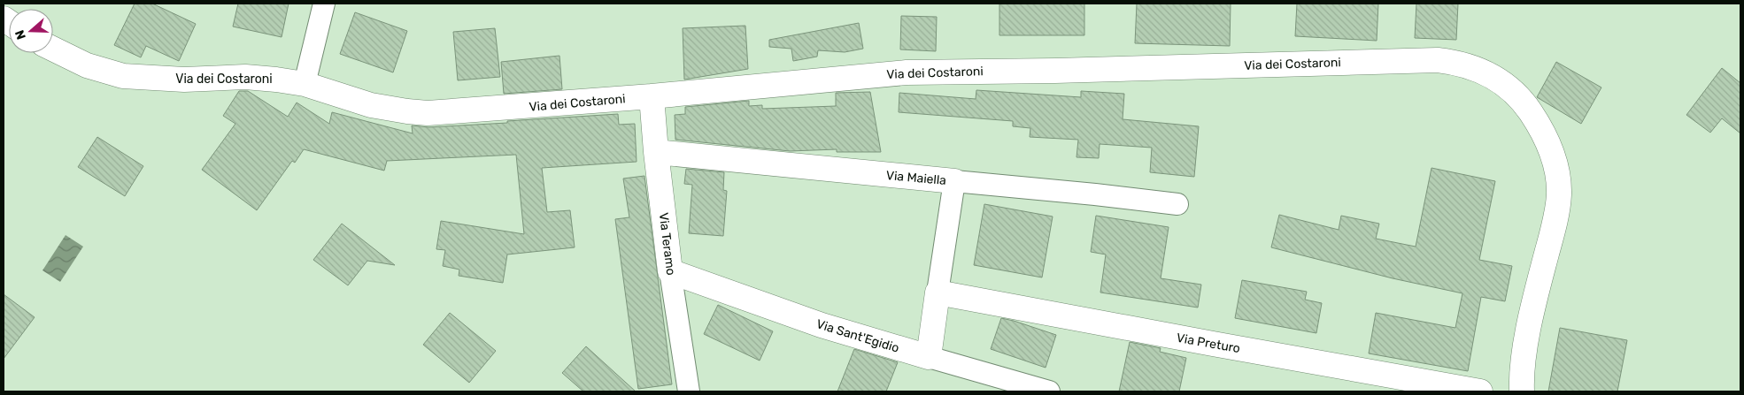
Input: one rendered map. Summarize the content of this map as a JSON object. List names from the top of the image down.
{
  "streets": {
    "street": [
      "Via dei Costaroni",
      "Via Maiella",
      "Via Teramo",
      "Via Sant'Egidio",
      "Via Preturo"
    ]
  },
  "crossings": [
    ["Via dei Costaroni", "Via Teramo"],
    ["Via Maiella", "Via Teramo"],
    ["Via Teramo", "Via Sant'Egidio"]
  ],
  "north": "left"
}
